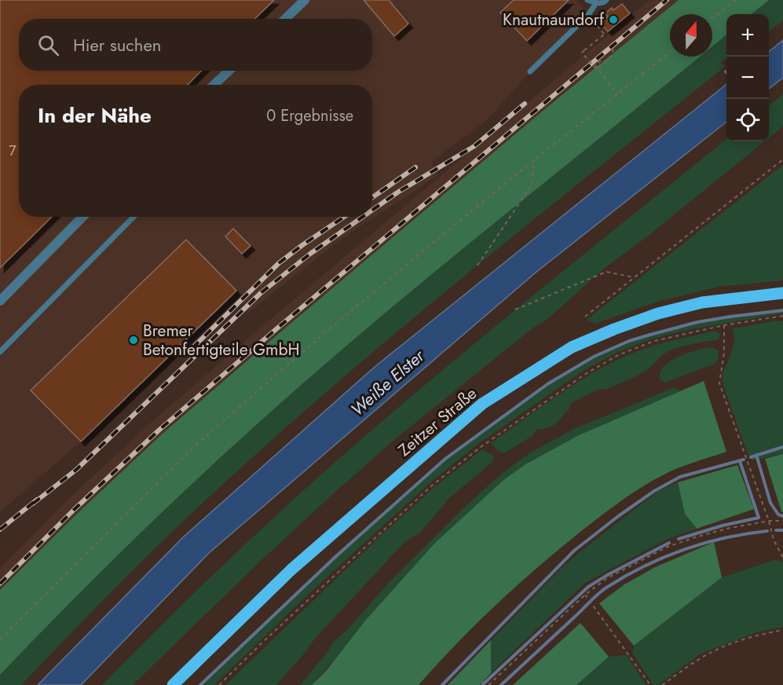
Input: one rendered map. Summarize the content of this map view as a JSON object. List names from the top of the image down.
{
  "streets": {
    "main road": ["Zeitzer Straße"]
  },
  "water": ["Weiße Elster"],
  "places": ["Knautnaundorf", "Bremer Betonfertigteile GmbH"],
  "house_numbers": ["7"],
  "north": "top",
  "page": {
    "map_buttons": ["+", "−"],
    "search": "Hier suchen",
    "heading": ["In der Nähe", "0 Ergebnisse"]
  }
}
